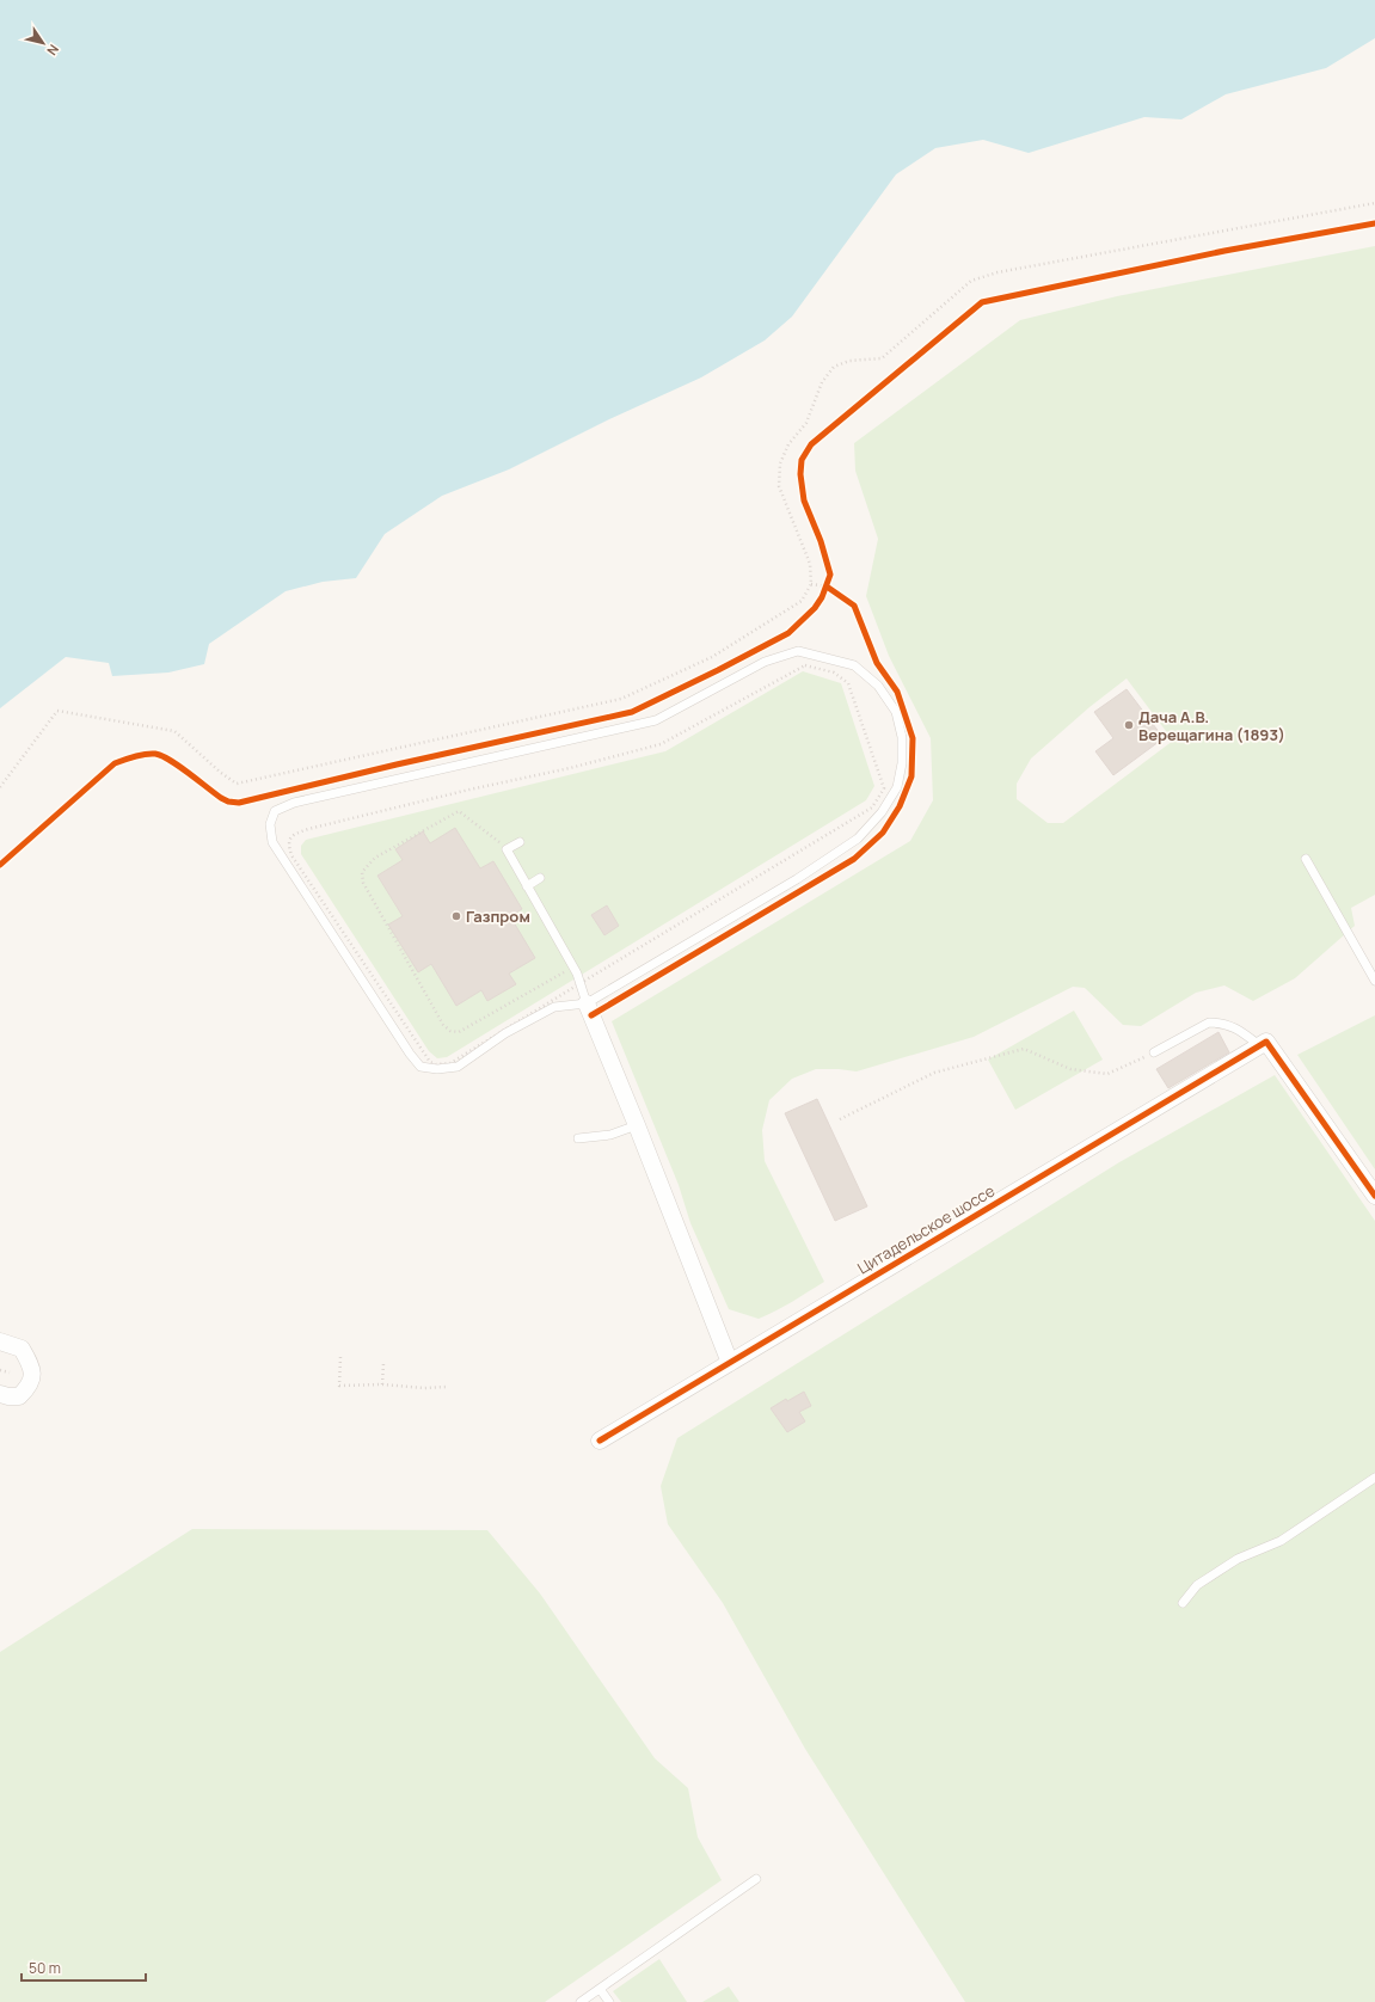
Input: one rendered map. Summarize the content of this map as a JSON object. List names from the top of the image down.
{
  "streets": {
    "street": ["Цитадельское шоссе"]
  },
  "places": ["Дача А.В. Верещагина (1893)", "Газпром"],
  "scale_bar": "50 m",
  "north": "bottom right"
}
